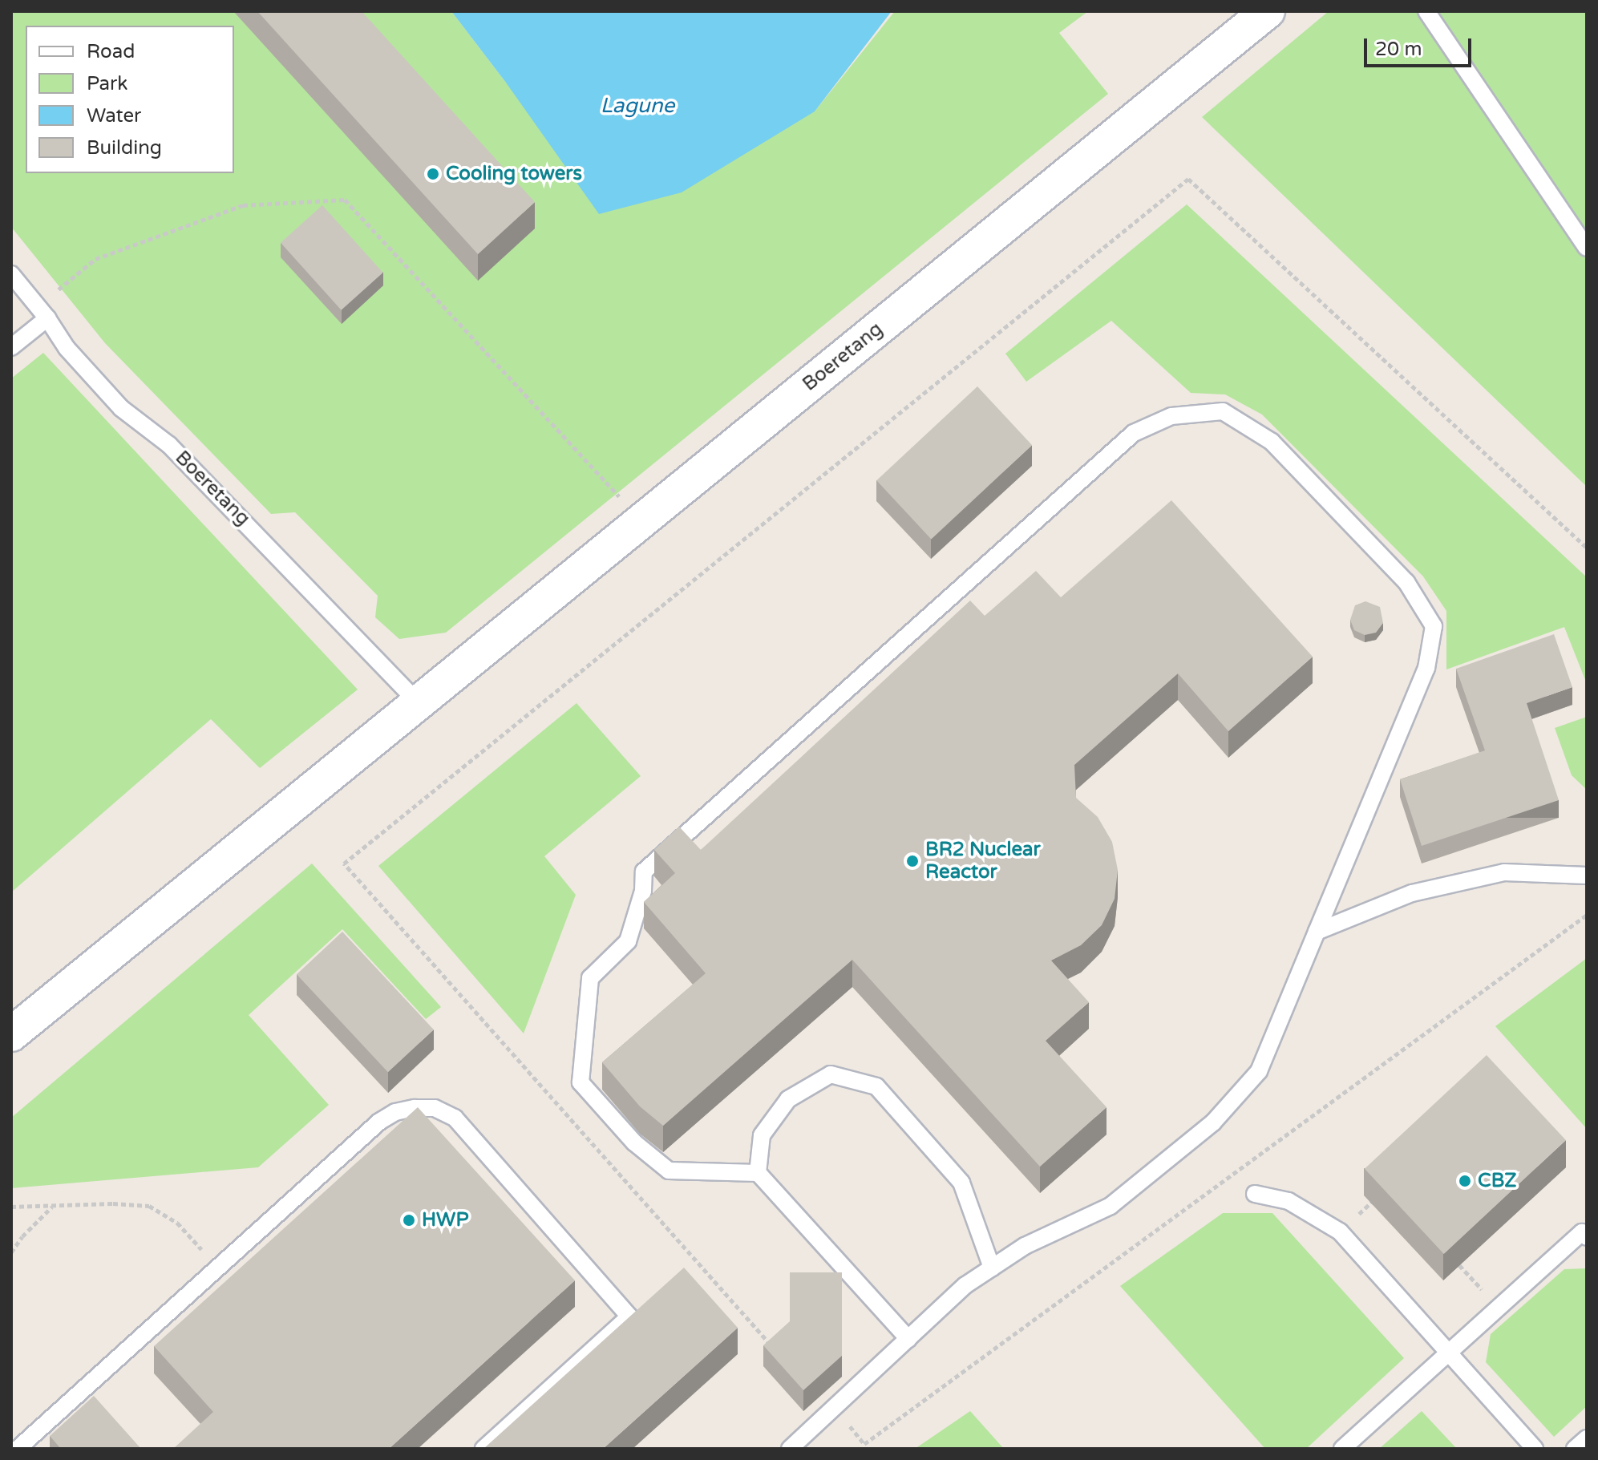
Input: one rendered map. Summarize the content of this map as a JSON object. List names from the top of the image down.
{
  "streets": {
    "street": ["Boeretang"]
  },
  "water": ["Lagune"],
  "places": [
    "Cooling towers",
    "BR2 Nuclear Reactor",
    "CBZ",
    "HWP"
  ],
  "legend": [
    "Road",
    "Park",
    "Water",
    "Building"
  ],
  "scale_bar": "20 m"
}
